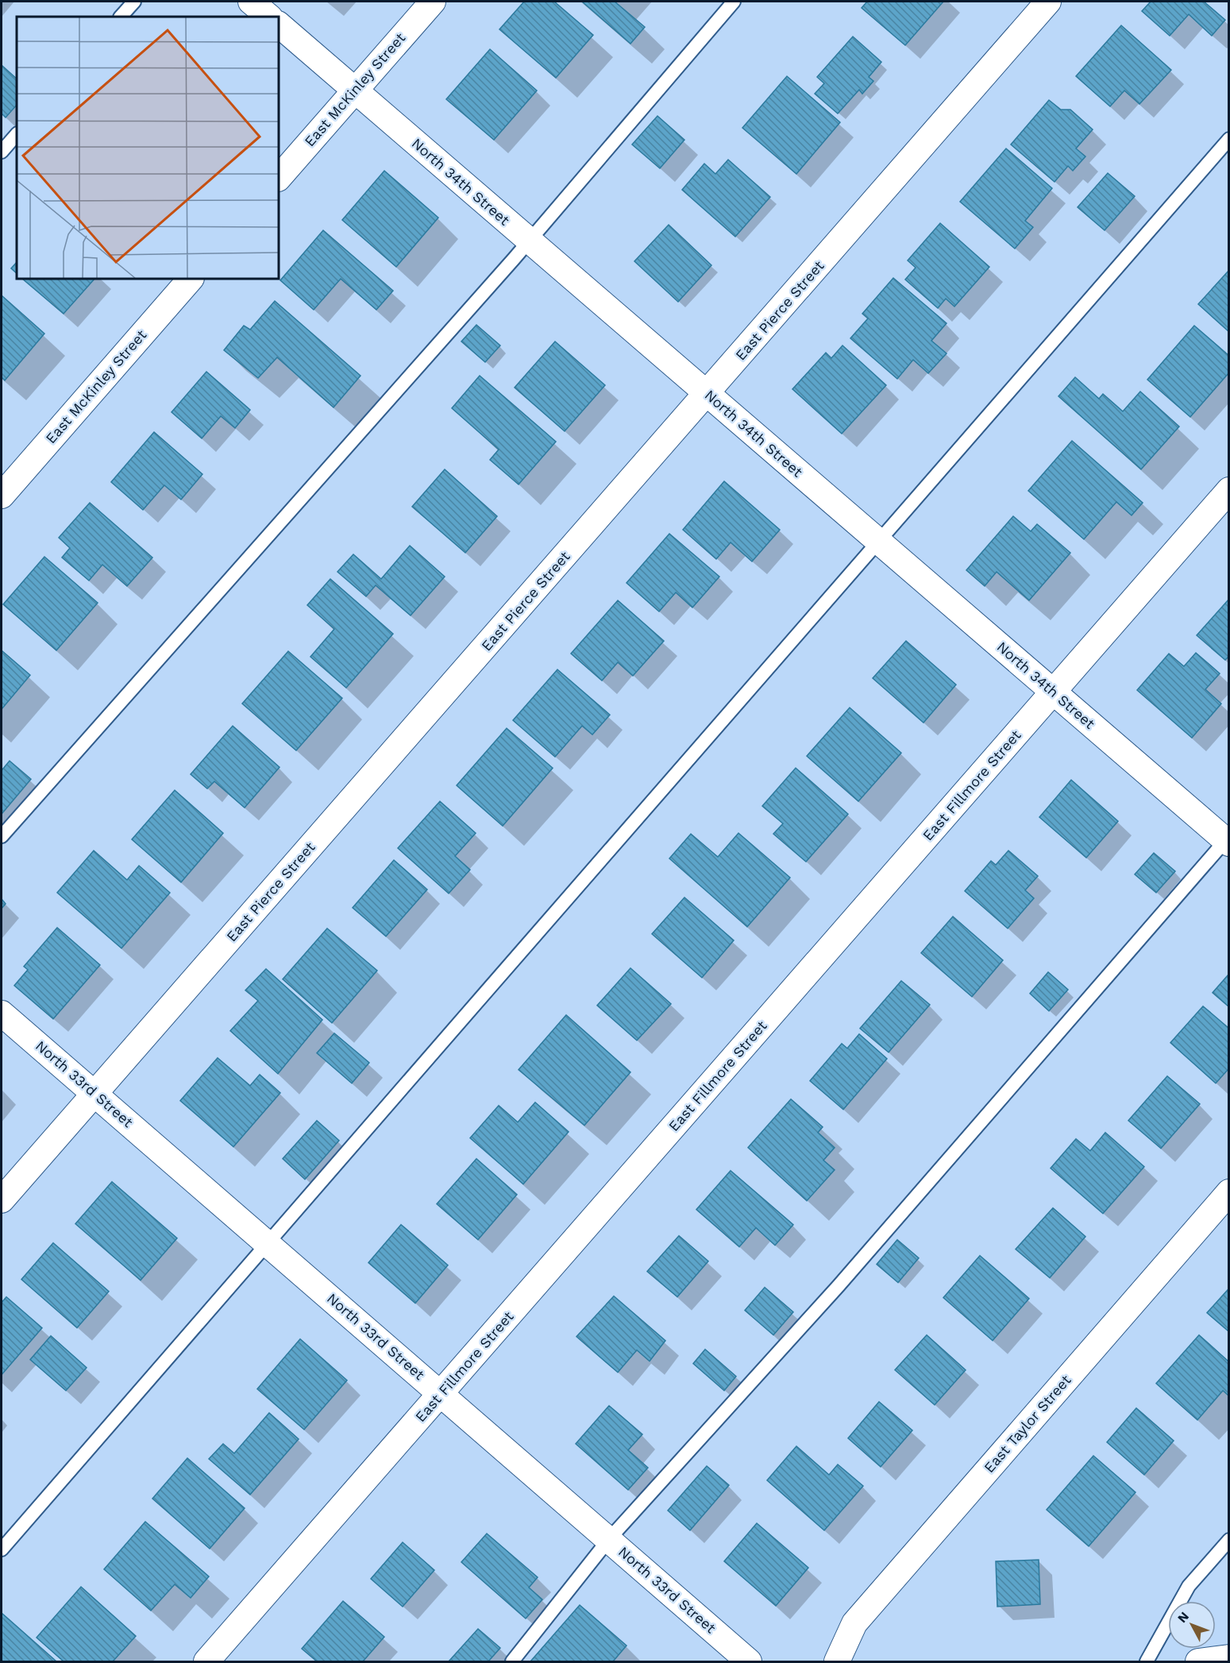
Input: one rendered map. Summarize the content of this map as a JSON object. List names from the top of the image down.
{
  "streets": {
    "street": [
      "East McKinley Street",
      "North 34th Street",
      "East Pierce Street",
      "East Fillmore Street",
      "North 33rd Street",
      "East Taylor Street"
    ]
  },
  "crossings": [
    ["East McKinley Street", "North 34th Street"],
    ["North 34th Street", "East Pierce Street"],
    ["North 34th Street", "East Fillmore Street"],
    ["East Pierce Street", "North 33rd Street"],
    ["East Fillmore Street", "North 33rd Street"]
  ],
  "north": "top left"
}
